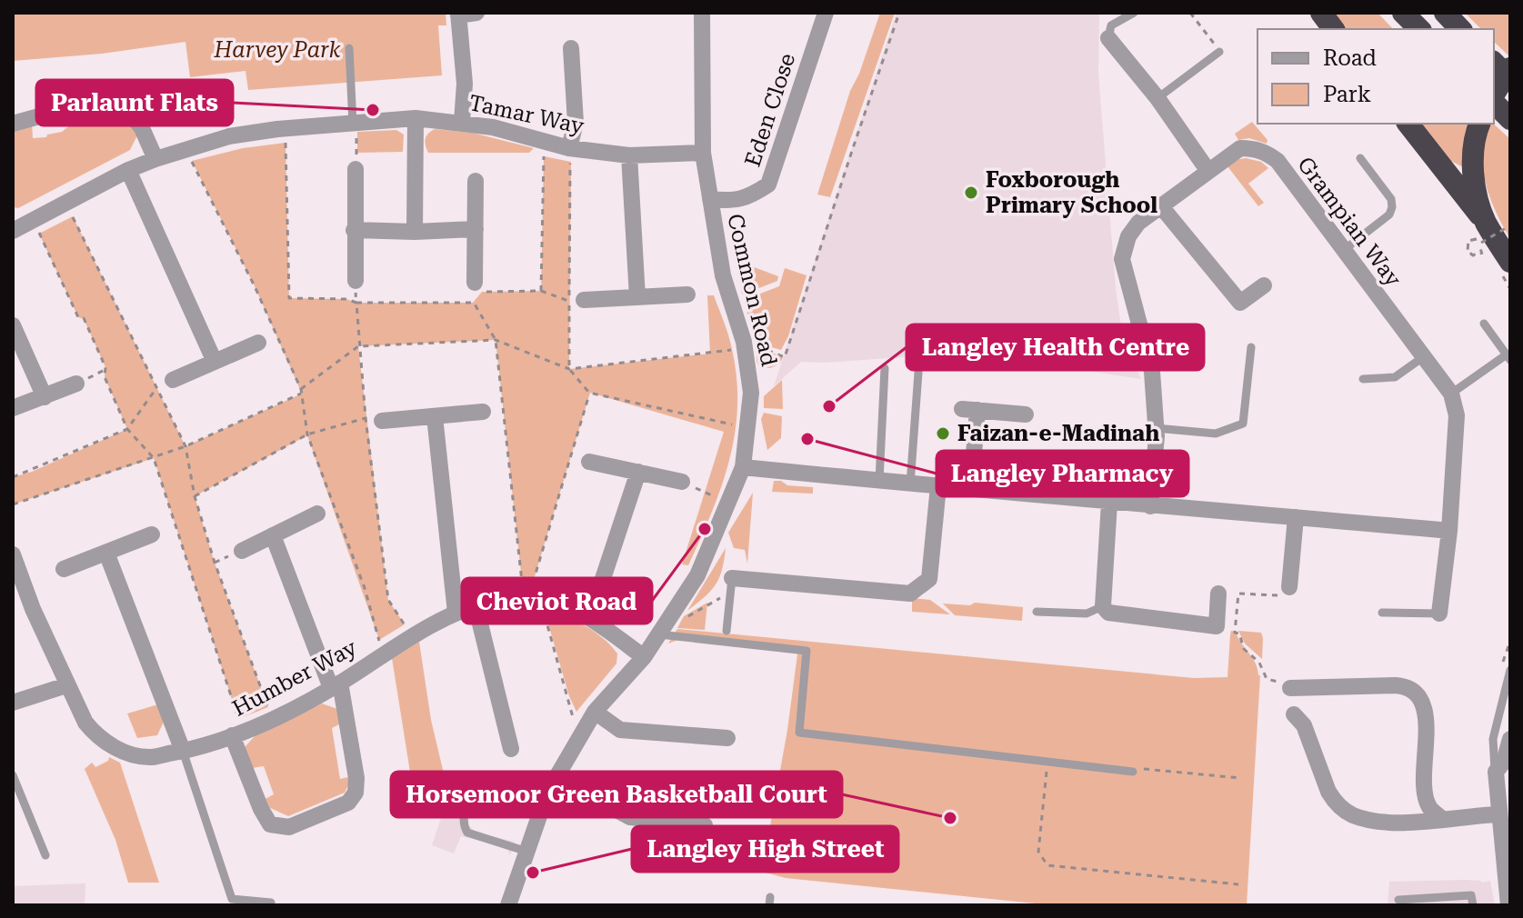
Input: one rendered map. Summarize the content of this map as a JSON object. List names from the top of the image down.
{
  "streets": {
    "street": [
      "Eden Close",
      "Tamar Way",
      "Grampian Way",
      "Common Road",
      "Humber Way"
    ]
  },
  "crossings": [
    ["Eden Close", "Common Road"],
    ["Tamar Way", "Common Road"],
    ["Common Road", "Humber Way"]
  ],
  "parks": ["Harvey Park"],
  "places": [
    "Parlaunt Flats",
    "Foxborough Primary School",
    "Langley Health Centre",
    "Faizan-e-Madinah",
    "Langley Pharmacy",
    "Cheviot Road",
    "Horsemoor Green Basketball Court",
    "Langley High Street"
  ],
  "legend": ["Road", "Park"]
}
